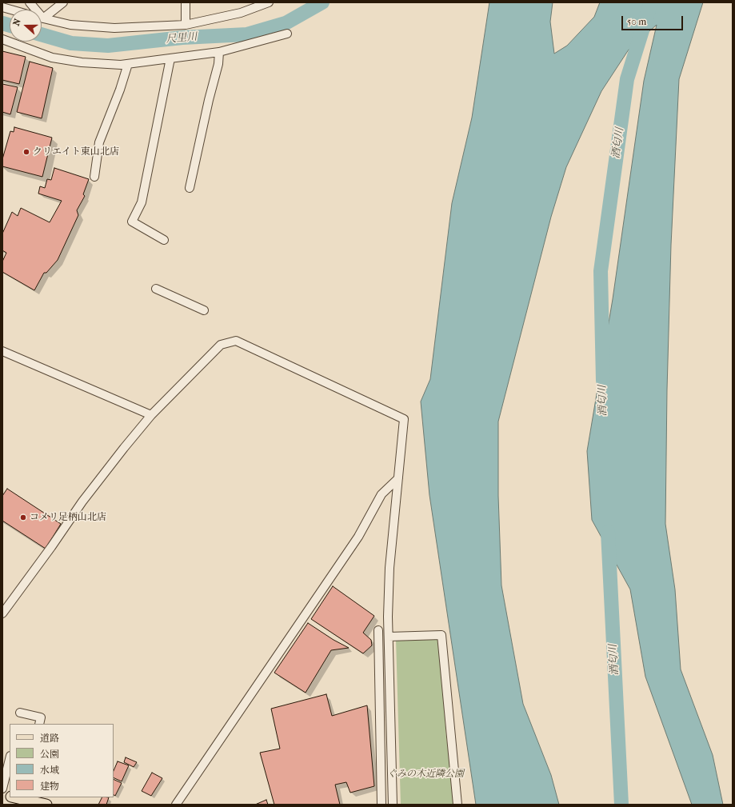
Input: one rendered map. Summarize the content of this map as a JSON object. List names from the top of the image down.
{
  "water": ["尺里川", "酒匂川"],
  "parks": ["ぐみの木近隣公園"],
  "places": ["クリエイト東山北店", "コメリ足柄山北店"],
  "legend": [
    "道路",
    "公園",
    "水域",
    "建物"
  ],
  "scale_bar": "50 m",
  "north": "left"
}
